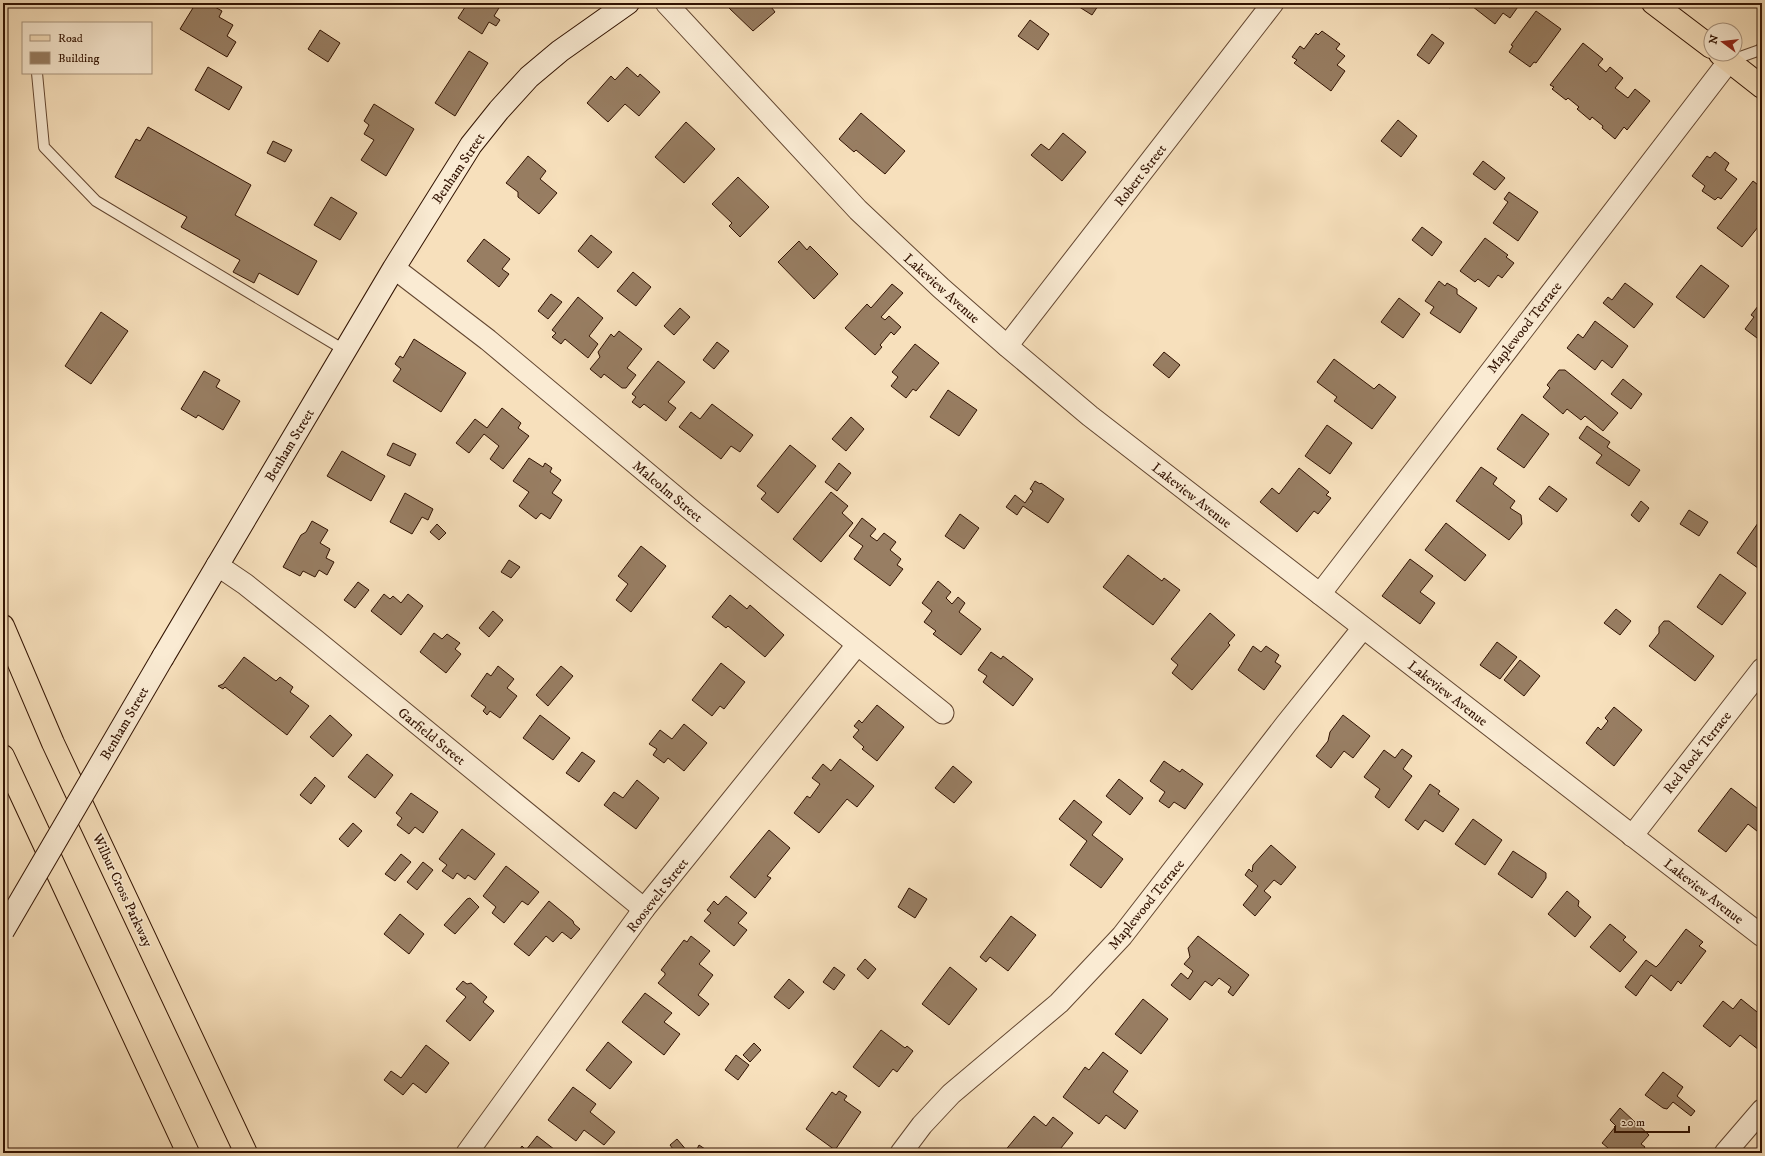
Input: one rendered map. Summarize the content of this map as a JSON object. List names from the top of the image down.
{
  "streets": {
    "main road": ["Benham Street", "Wilbur Cross Parkway"],
    "street": [
      "Robert Street",
      "Lakeview Avenue",
      "Maplewood Terrace",
      "Malcolm Street",
      "Garfield Street",
      "Red Rock Terrace",
      "Roosevelt Street"
    ]
  },
  "crossings": [
    ["Benham Street", "Malcolm Street"],
    ["Benham Street", "Garfield Street"],
    ["Robert Street", "Lakeview Avenue"],
    ["Lakeview Avenue", "Maplewood Terrace"],
    ["Lakeview Avenue", "Red Rock Terrace"],
    ["Malcolm Street", "Roosevelt Street"],
    ["Garfield Street", "Roosevelt Street"]
  ],
  "legend": ["Road", "Building"],
  "scale_bar": "20 m",
  "north": "left"
}
